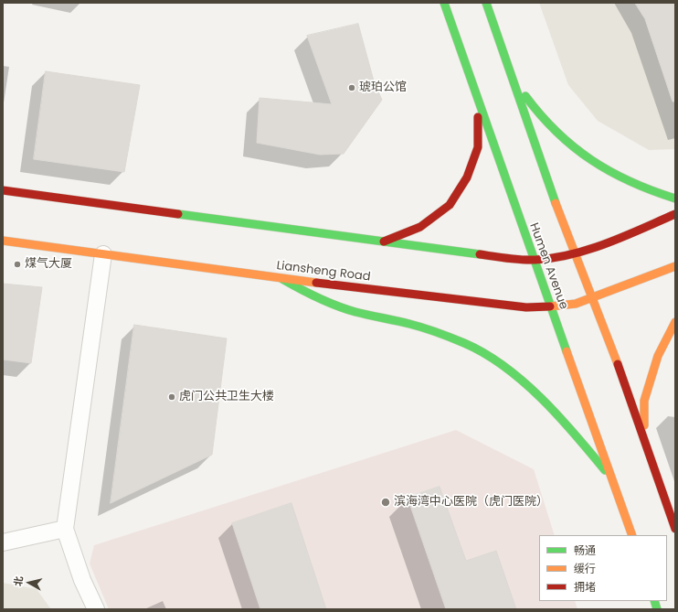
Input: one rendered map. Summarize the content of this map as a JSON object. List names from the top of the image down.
{
  "streets": {
    "main road": ["Humen Avenue", "Liansheng Road"]
  },
  "crossings": [
    ["Humen Avenue", "Liansheng Road"]
  ],
  "places": [
    "琥珀公馆",
    "煤气大厦",
    "虎门公共卫生大楼",
    "滨海湾中心医院（虎门医院）"
  ],
  "legend": ["畅通", "缓行", "拥堵"],
  "north": "left"
}
